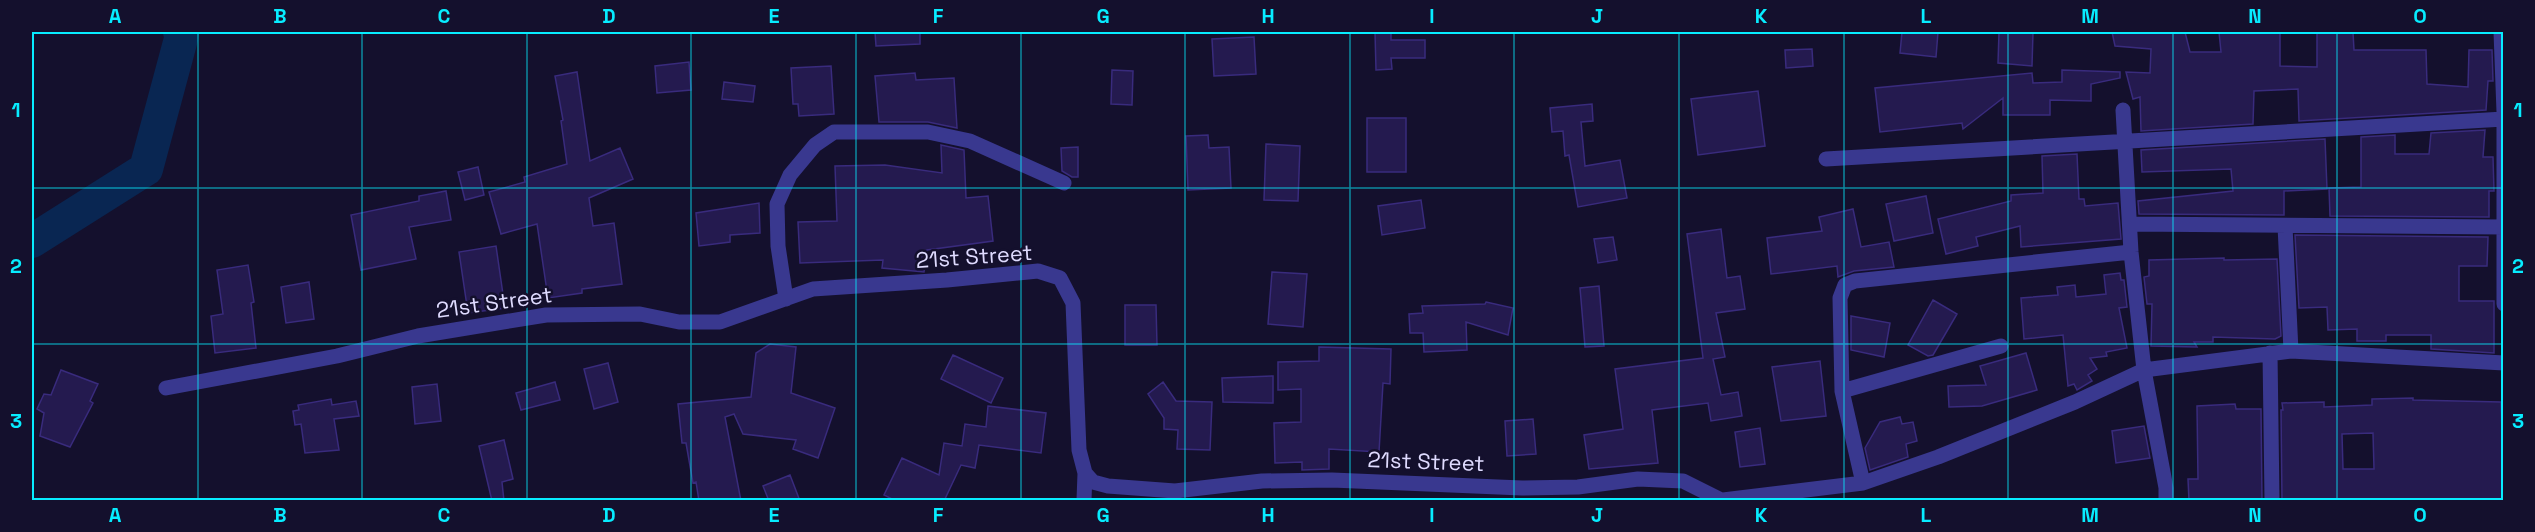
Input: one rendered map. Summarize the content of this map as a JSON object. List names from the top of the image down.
{
  "streets": {
    "street": ["21st Street"]
  },
  "grid": {
    "columns": [
      "A",
      "B",
      "C",
      "D",
      "E",
      "F",
      "G",
      "H",
      "I",
      "J",
      "K",
      "L",
      "M",
      "N",
      "O"
    ],
    "rows": ["1", "2", "3"]
  }
}
